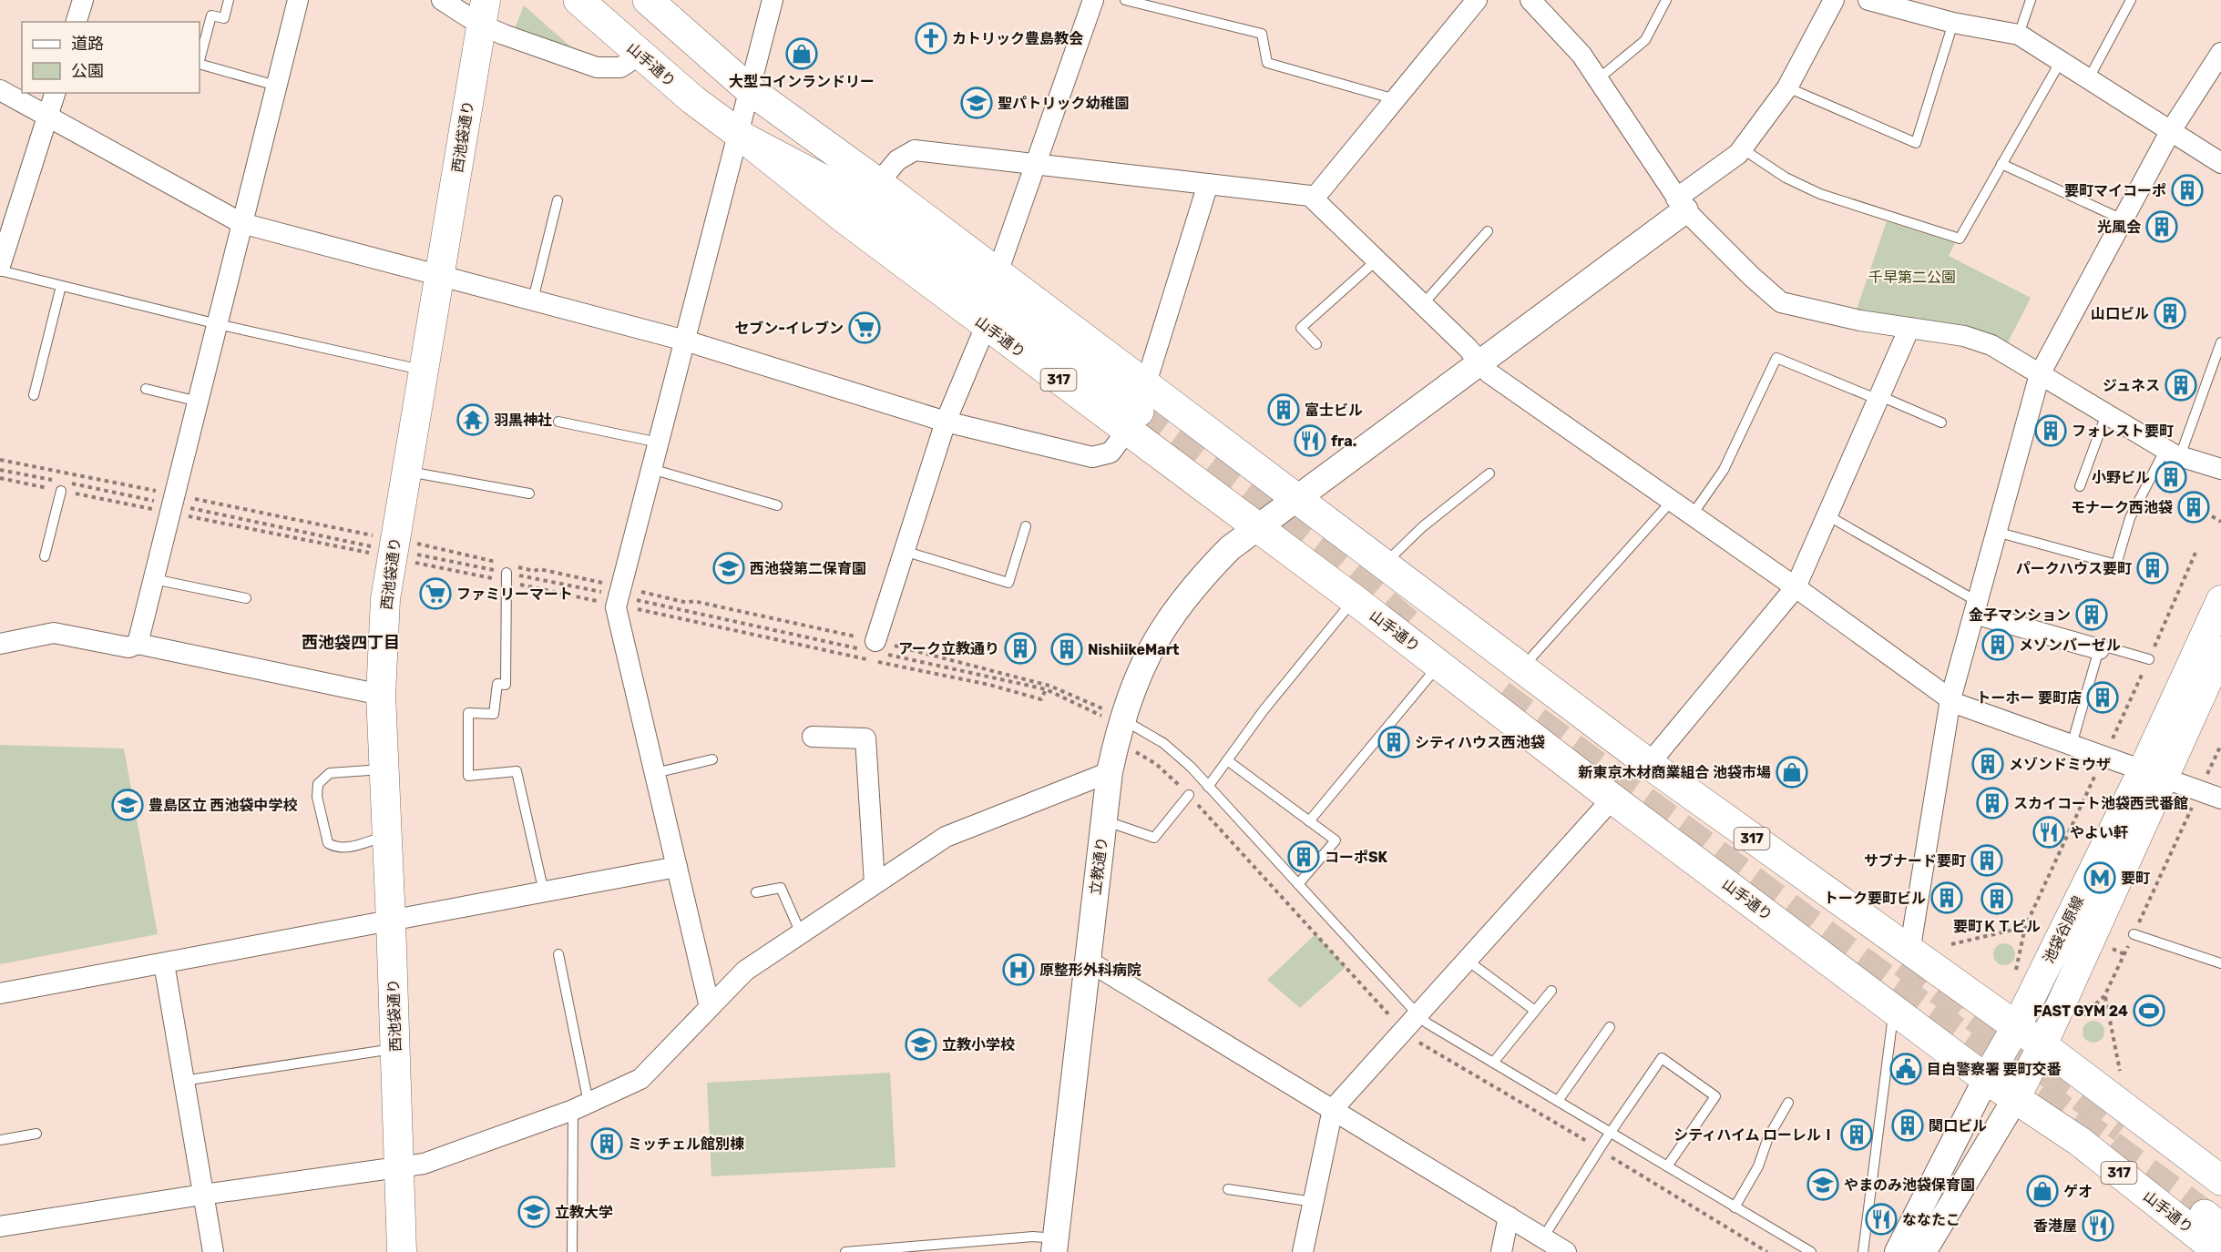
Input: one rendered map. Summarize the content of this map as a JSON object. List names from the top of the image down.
{
  "streets": {
    "main road": [
      "山手通り",
      "西池袋通り",
      "317",
      "池袋谷原線"
    ],
    "street": ["立教通り"]
  },
  "crossings": [
    ["山手通り", "立教通り"],
    ["山手通り", "池袋谷原線"]
  ],
  "districts": ["西池袋四丁目"],
  "parks": ["千早第二公園"],
  "places": {
    "church": ["カトリック豊島教会"],
    "shop": ["大型コインランドリー", "新東京木材商業組合 池袋市場", "ゲオ"],
    "school or university": [
      "聖パトリック幼稚園",
      "西池袋第二保育園",
      "豊島区立 西池袋中学校",
      "立教小学校",
      "やまのみ池袋保育園",
      "立教大学"
    ],
    "building": [
      "要町マイコーポ",
      "光風会",
      "山口ビル",
      "ジュネス",
      "富士ビル",
      "フォレスト要町",
      "小野ビル",
      "モナーク西池袋",
      "パークハウス要町",
      "金子マンション",
      "メゾンバーゼル",
      "アーク立教通り",
      "NishiikeMart",
      "トーホー 要町店",
      "シティハウス西池袋",
      "メゾンドミウザ",
      "スカイコート池袋西弐番館",
      "コーポSK",
      "サブナード要町",
      "トーク要町ビル",
      "要町ＫＴビル",
      "関口ビル",
      "シティハイム ローレルⅠ",
      "ミッチェル館別棟"
    ],
    "supermarket": ["セブン-イレブン", "ファミリーマート"],
    "temple": ["羽黒神社"],
    "restaurant": [
      "fra.",
      "やよい軒",
      "ななたこ",
      "香港屋"
    ],
    "metro station": ["要町"],
    "hospital": ["原整形外科病院"],
    "sports": ["FAST GYM 24"],
    "public building": ["目白警察署 要町交番"]
  },
  "legend": ["道路", "公園"]
}
